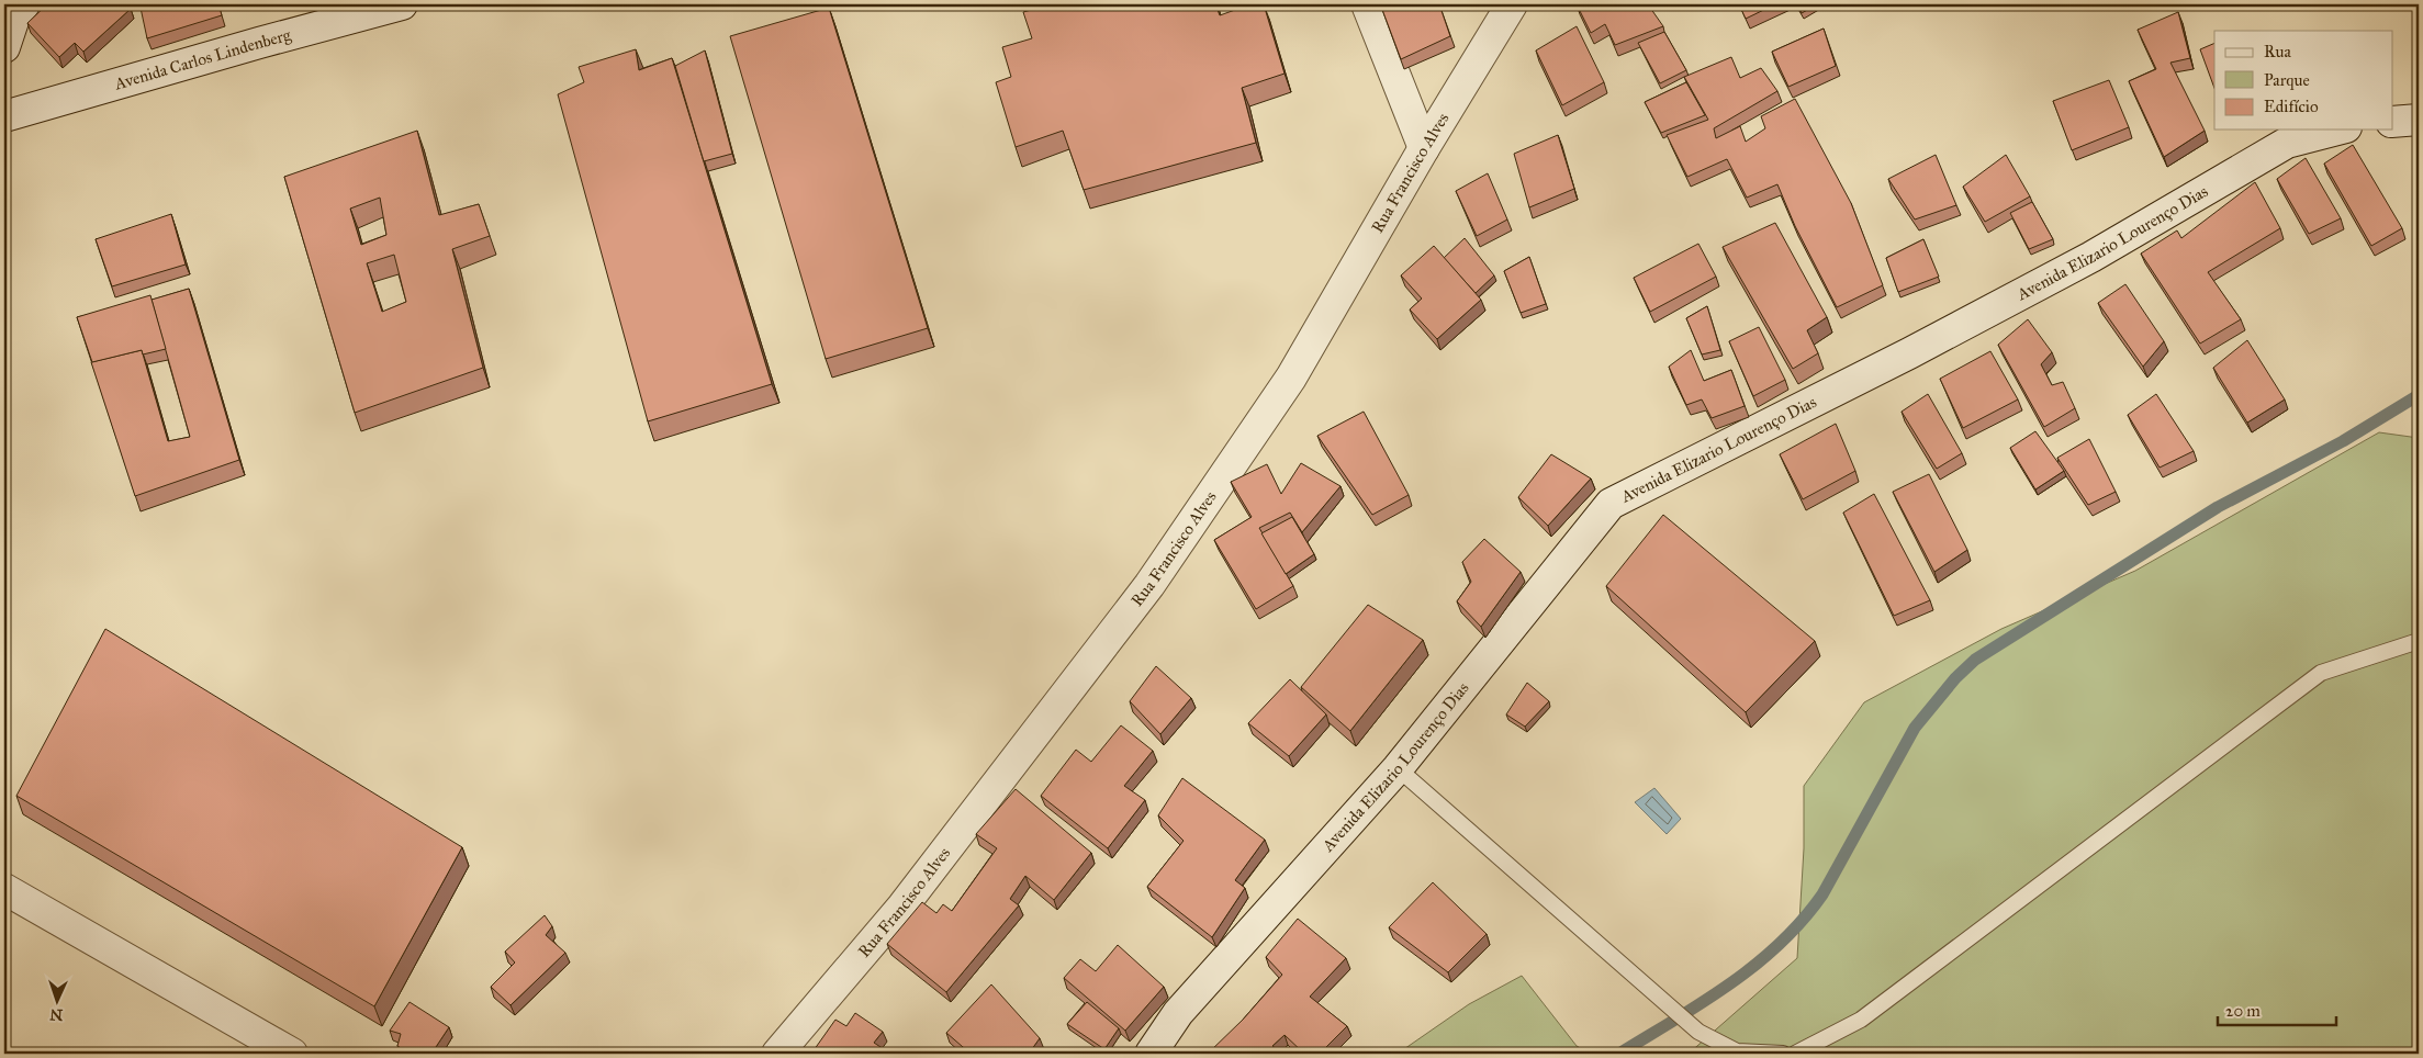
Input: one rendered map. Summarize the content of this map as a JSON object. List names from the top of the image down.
{
  "streets": {
    "street": ["Avenida Carlos Lindenberg", "Rua Francisco Alves", "Avenida Elizario Lourenço Dias"]
  },
  "legend": ["Rua", "Parque", "Edifício"],
  "scale_bar": "20 m",
  "north": "bottom"
}
